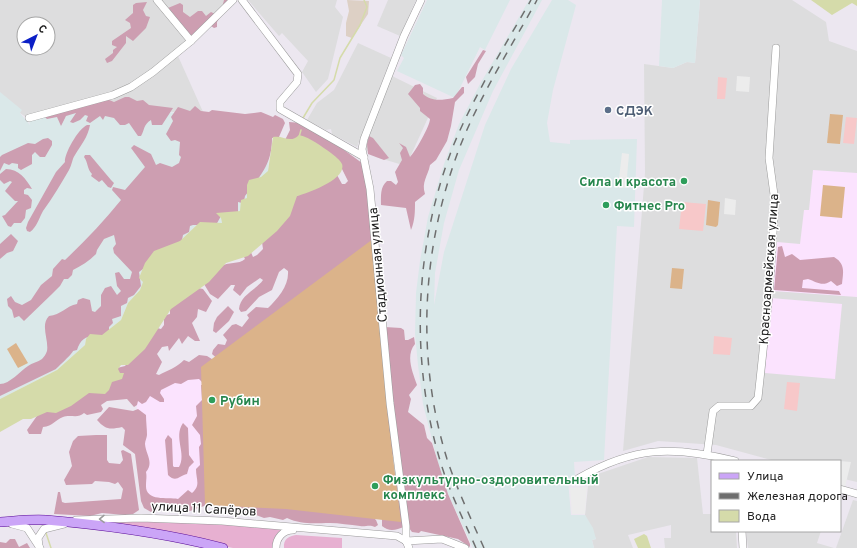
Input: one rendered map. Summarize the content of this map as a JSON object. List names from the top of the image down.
{
  "streets": {
    "main road": ["улица 11 Сапёров"],
    "street": ["Стадионная улица", "Красноармейская улица"]
  },
  "crossings": [
    ["Стадионная улица", "улица 11 Сапёров"]
  ],
  "one_way": ["улица 11 Сапёров"],
  "places": [
    "СДЭК",
    "Сила и красота",
    "Фитнес Pro",
    "Рубин",
    "Физкультурно-оздоровительный комплекс"
  ],
  "legend": ["Улица", "Железная дорога", "Вода"],
  "north": "top right"
}
